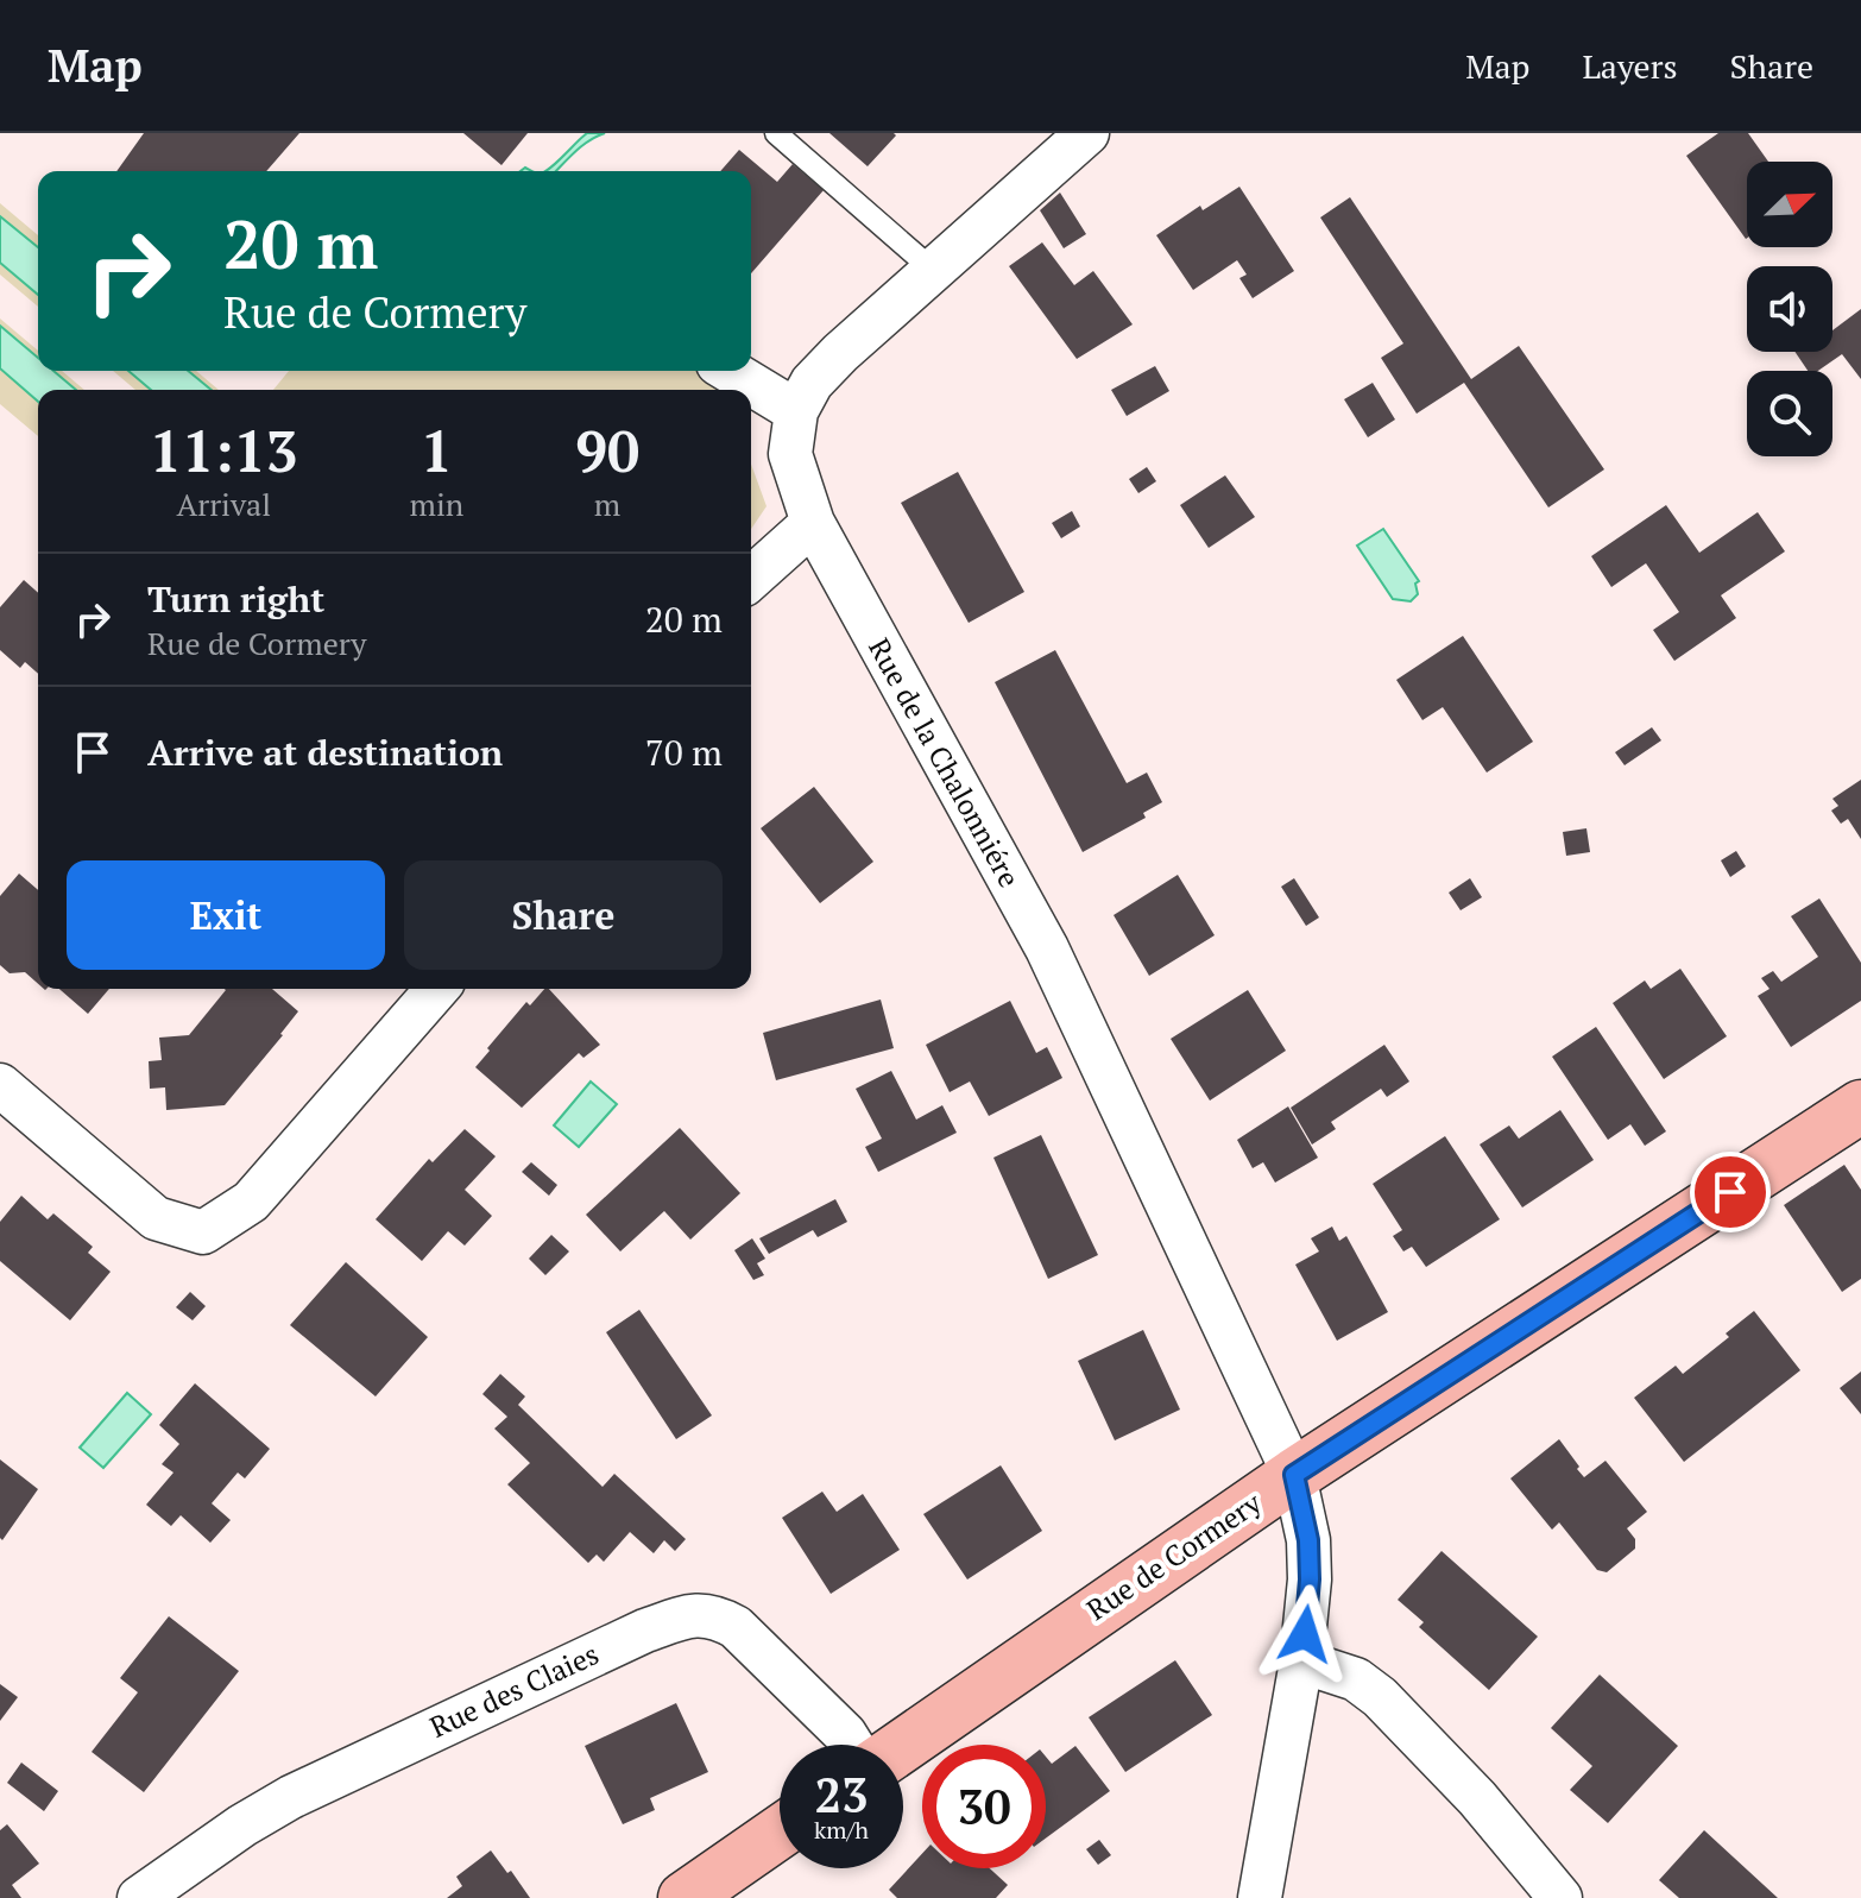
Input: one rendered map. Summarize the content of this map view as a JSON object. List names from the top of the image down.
{
  "streets": {
    "main road": ["Rue de Cormery"],
    "street": ["Rue de la Chalonniére", "Rue des Claies"]
  },
  "crossings": [
    ["Rue de la Chalonniére", "Rue de Cormery"]
  ],
  "north": "top right",
  "page": {
    "header": "Map",
    "nav": ["Map", "Layers", "Share"],
    "turn": ["20 m", "Rue de Cormery"],
    "eta": [
      "11:13",
      "Arrival",
      "1",
      "min",
      "90",
      "m"
    ],
    "list": [
      {
        "name": "Turn right",
        "note": "Rue de Cormery",
        "value": "20 m"
      },
      {
        "name": "Arrive at destination",
        "value": "70 m"
      }
    ],
    "buttons": ["Exit", "Share"],
    "speed": "23 km/h",
    "limit": "30"
  }
}
